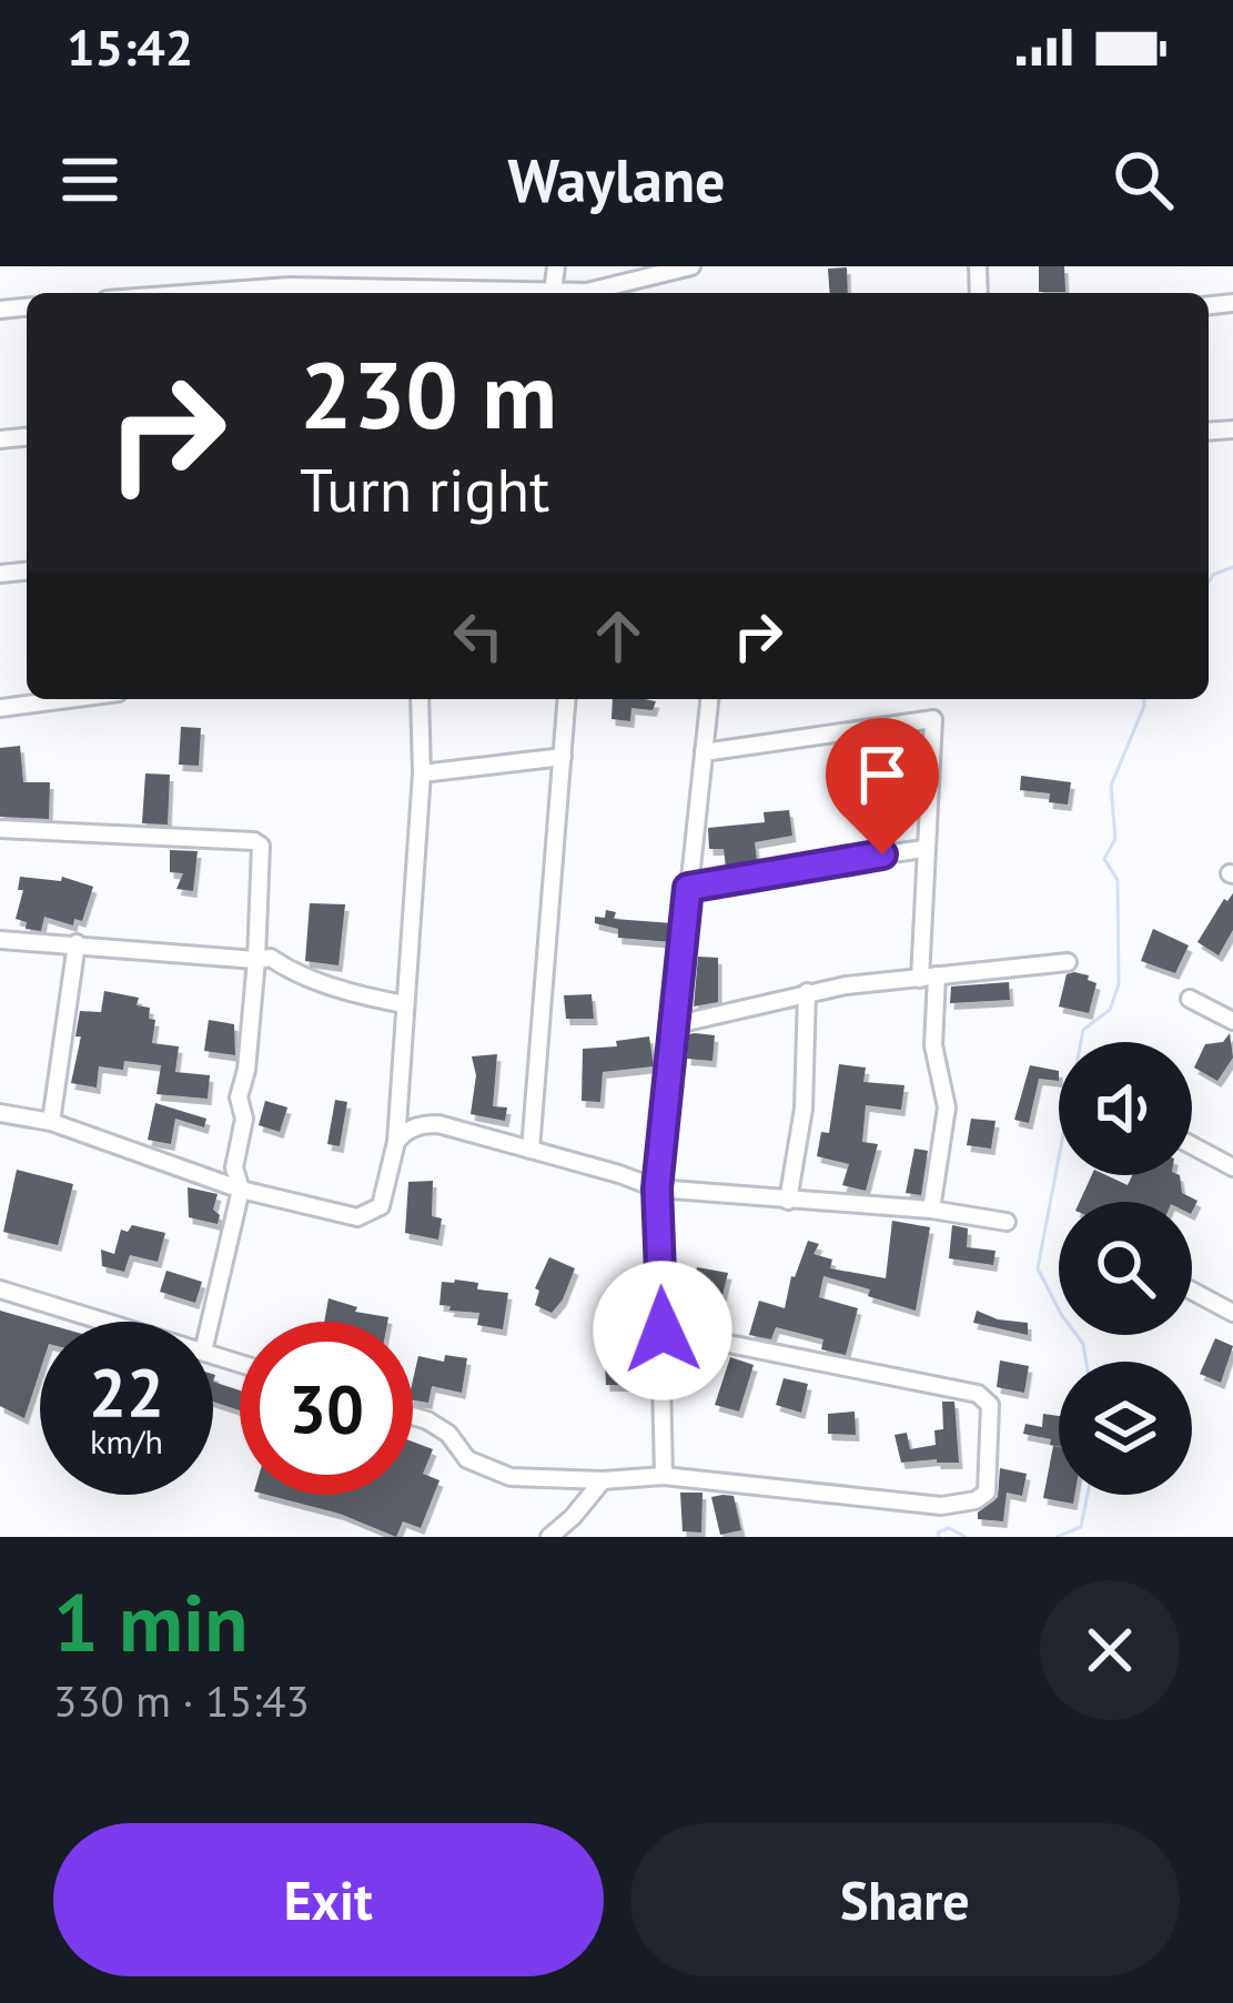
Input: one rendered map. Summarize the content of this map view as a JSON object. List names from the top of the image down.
{
  "page": {
    "status": "15:42",
    "header": "Waylane",
    "turn": ["230 m", "Turn right"],
    "speed": "22 km/h",
    "limit": "30",
    "heading": ["1 min", "330 m · 15:43"],
    "buttons": ["Exit", "Share"]
  }
}
